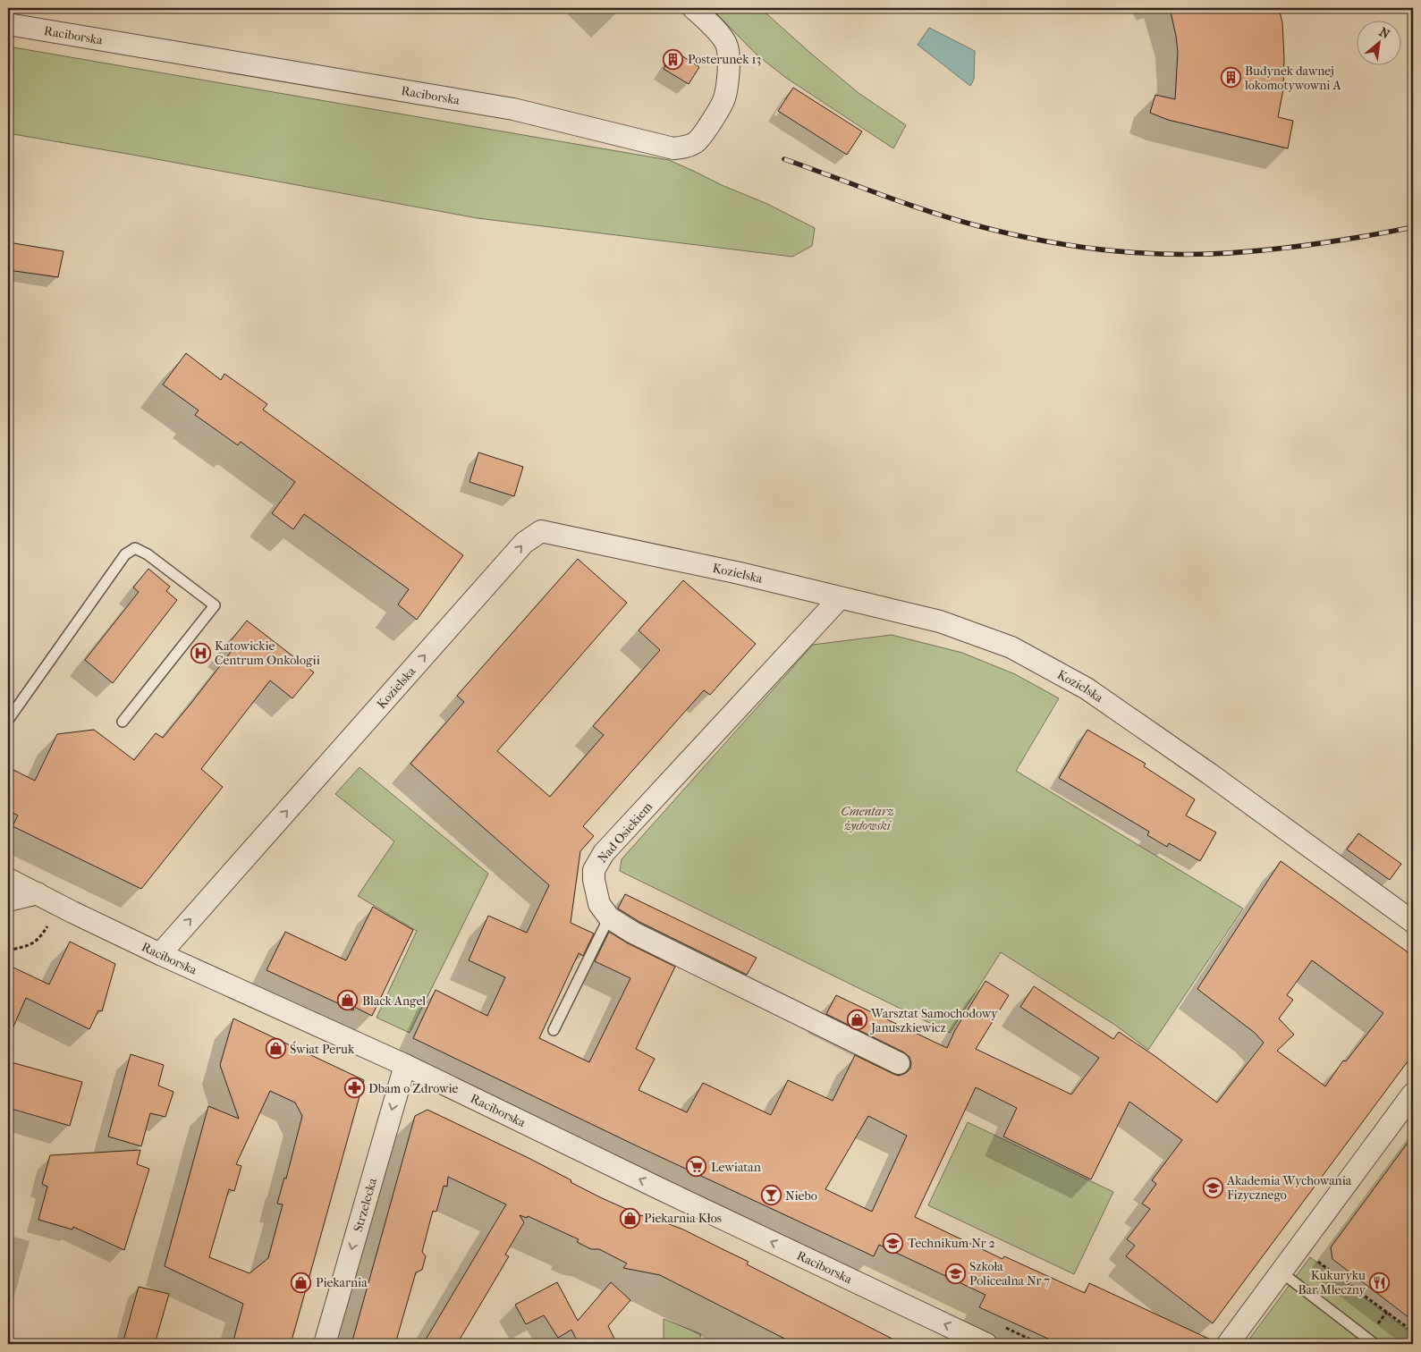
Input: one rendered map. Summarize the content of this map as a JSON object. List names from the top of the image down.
{
  "streets": {
    "street": [
      "Raciborska",
      "Kozielska",
      "Nad Osiekiem",
      "Strzelecka"
    ]
  },
  "crossings": [
    ["Raciborska", "Kozielska"],
    ["Raciborska", "Strzelecka"],
    ["Kozielska", "Nad Osiekiem"]
  ],
  "one_way": ["Kozielska", "Strzelecka"],
  "parks": ["Cmentarz żydowski"],
  "places": {
    "building": ["Posterunek 13", "Budynek dawnej lokomotywowni A"],
    "hospital": ["Katowickie Centrum Onkologii"],
    "shop": [
      "Black Angel",
      "Warsztat Samochodowy Januszkiewicz",
      "Świat Peruk",
      "Piekarnia Kłos",
      "Piekarnia"
    ],
    "pharmacy": ["Dbam o Zdrowie"],
    "supermarket": ["Lewiatan"],
    "school or university": ["Akademia Wychowania Fizycznego", "Technikum Nr 2", "Szkoła Policealna Nr 7"],
    "bar": ["Niebo"],
    "restaurant": ["Kukuryku Bar Mleczny"]
  },
  "north": "top right"
}
